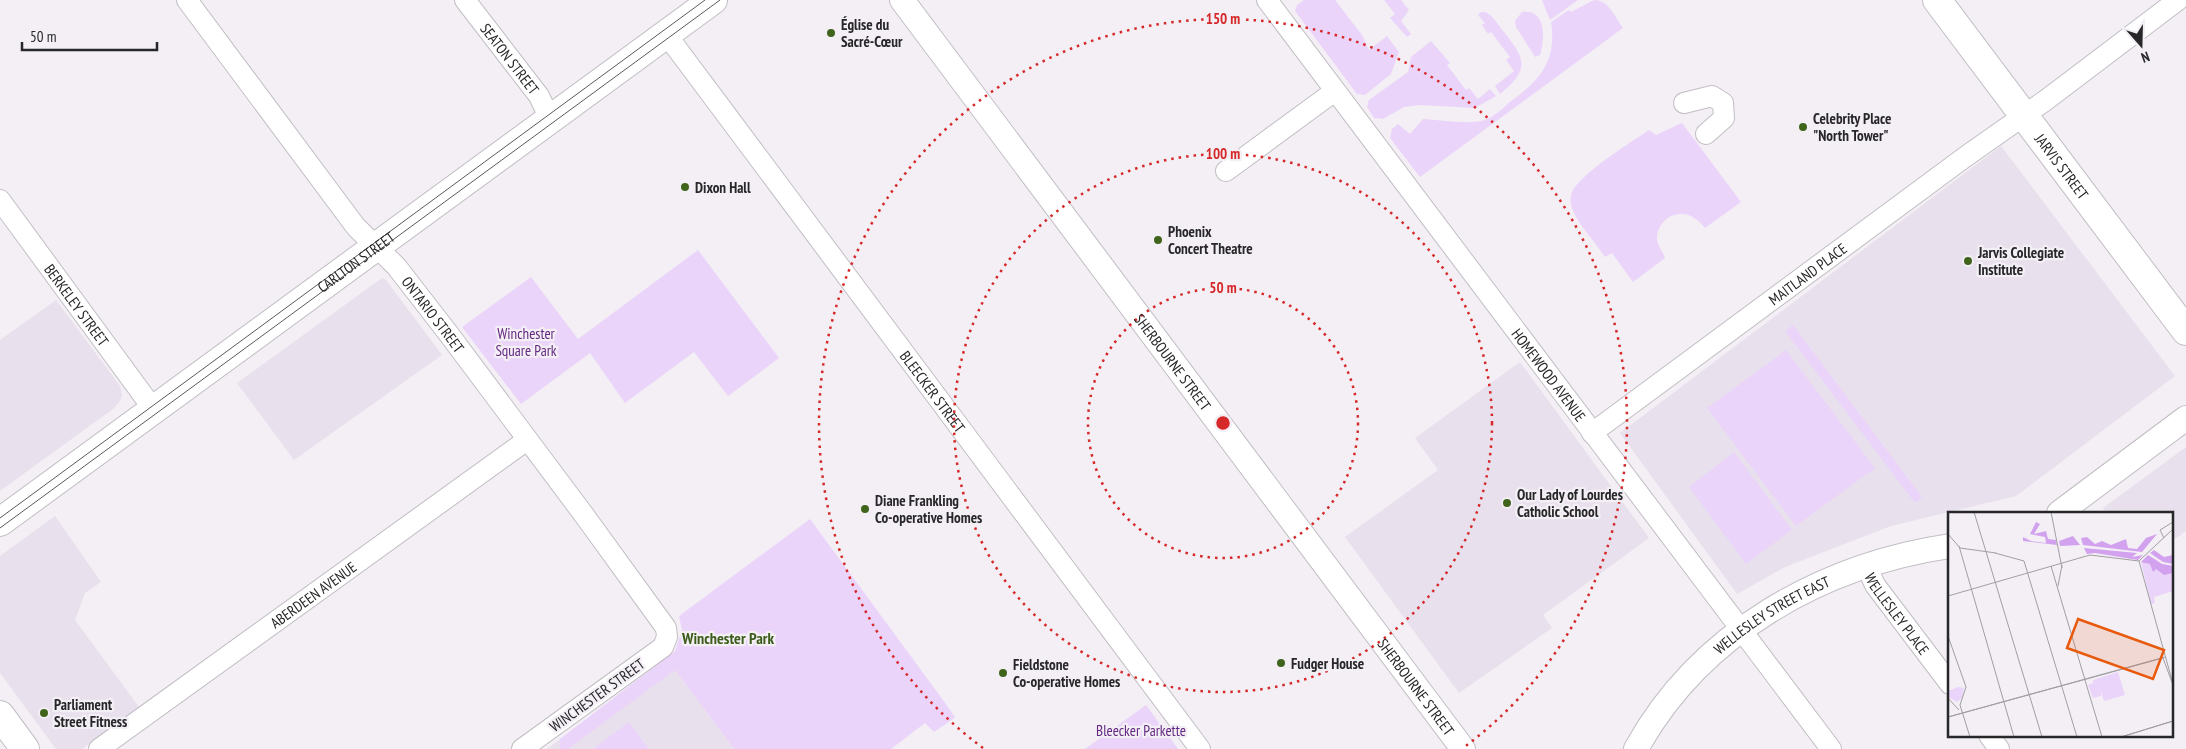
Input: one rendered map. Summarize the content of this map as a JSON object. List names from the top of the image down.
{
  "streets": {
    "main road": ["JARVIS STREET", "CARLTON STREET"],
    "street": [
      "SEATON STREET",
      "MAITLAND PLACE",
      "BERKELEY STREET",
      "ONTARIO STREET",
      "SHERBOURNE STREET",
      "HOMEWOOD AVENUE",
      "BLEECKER STREET",
      "ABERDEEN AVENUE",
      "WELLESLEY PLACE",
      "WELLESLEY STREET EAST",
      "WINCHESTER STREET"
    ]
  },
  "crossings": [
    ["SEATON STREET", "CARLTON STREET"],
    ["JARVIS STREET", "MAITLAND PLACE"],
    ["CARLTON STREET", "BERKELEY STREET"],
    ["CARLTON STREET", "ONTARIO STREET"],
    ["CARLTON STREET", "BLEECKER STREET"],
    ["MAITLAND PLACE", "HOMEWOOD AVENUE"],
    ["ONTARIO STREET", "ABERDEEN AVENUE"],
    ["ONTARIO STREET", "WINCHESTER STREET"],
    ["HOMEWOOD AVENUE", "WELLESLEY STREET EAST"],
    ["WELLESLEY PLACE", "WELLESLEY STREET EAST"]
  ],
  "districts": ["Winchester Park"],
  "parks": ["Winchester Square Park", "Bleecker Parkette"],
  "places": [
    "Église du Sacré-Cœur",
    "Celebrity Place \"North Tower\"",
    "Dixon Hall",
    "Phoenix Concert Theatre",
    "Jarvis Collegiate Institute",
    "Our Lady of Lourdes Catholic School",
    "Diane Frankling Co-operative Homes",
    "Fudger House",
    "Fieldstone Co-operative Homes",
    "Parliament Street Fitness"
  ],
  "scale_bar": "50 m",
  "north": "bottom",
  "rings": ["150 m", "100 m", "50 m"]
}
